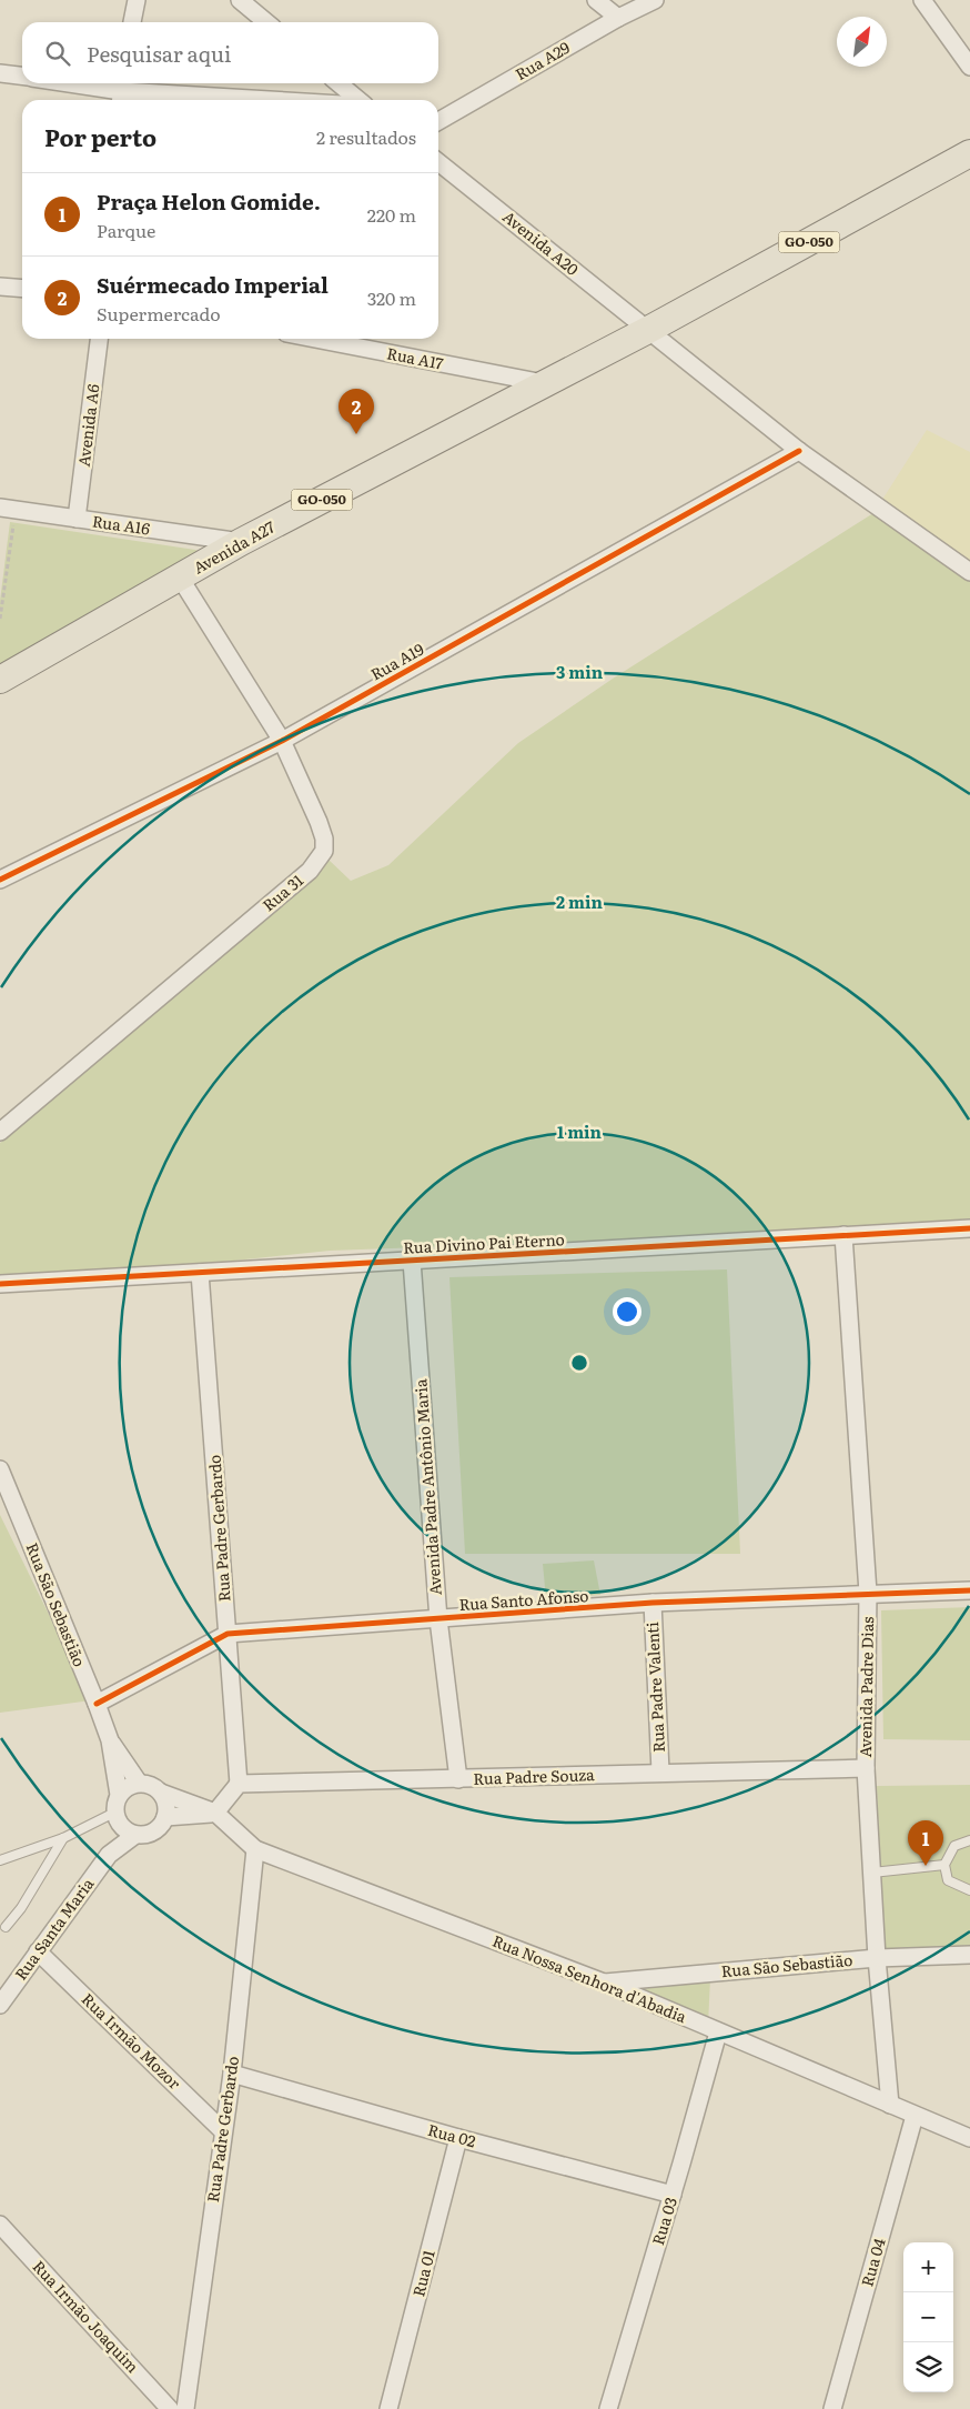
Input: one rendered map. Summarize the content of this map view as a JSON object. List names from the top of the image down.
{
  "streets": {
    "main road": ["GO-050", "Avenida A27"],
    "street": [
      "Rua A29",
      "Avenida A20",
      "Rua A17",
      "Avenida A6",
      "Rua A16",
      "Rua A19",
      "Rua 31",
      "Rua Divino Pai Eterno",
      "Avenida Padre Antônio Maria",
      "Rua Padre Gerbardo",
      "Rua Santo Afonso",
      "Rua São Sebastião",
      "Rua Padre Valenti",
      "Avenida Padre Dias",
      "Rua Padre Souza",
      "Rua Santa Maria",
      "Rua Nossa Senhora d'Abadia",
      "Rua Irmão Mozor",
      "Rua 02",
      "Rua 03",
      "Rua 04",
      "Rua 01",
      "Rua Irmão Joaquim"
    ]
  },
  "crossings": [
    ["GO-050", "Avenida A20"],
    ["GO-050", "Avenida A27"],
    ["Avenida A20", "Avenida A27"],
    ["Avenida A20", "Rua A19"],
    ["Rua A17", "Avenida A27"],
    ["Avenida A6", "Rua A16"],
    ["Rua A16", "Avenida A27"],
    ["Avenida A27", "Rua 31"],
    ["Rua A19", "Rua 31"],
    ["Rua Divino Pai Eterno", "Avenida Padre Antônio Maria"],
    ["Rua Divino Pai Eterno", "Rua Padre Gerbardo"],
    ["Rua Divino Pai Eterno", "Avenida Padre Dias"],
    ["Avenida Padre Antônio Maria", "Rua Santo Afonso"],
    ["Avenida Padre Antônio Maria", "Rua Padre Souza"],
    ["Rua Padre Gerbardo", "Rua Santo Afonso"],
    ["Rua Padre Gerbardo", "Rua Padre Souza"],
    ["Rua Padre Gerbardo", "Rua Nossa Senhora d'Abadia"],
    ["Rua Padre Gerbardo", "Rua Irmão Mozor"],
    ["Rua Padre Gerbardo", "Rua 02"],
    ["Rua Santo Afonso", "Rua São Sebastião"],
    ["Rua Santo Afonso", "Rua Padre Valenti"],
    ["Rua Santo Afonso", "Avenida Padre Dias"],
    ["Rua São Sebastião", "Avenida Padre Dias"],
    ["Rua São Sebastião", "Rua Santa Maria"],
    ["Rua São Sebastião", "Rua Nossa Senhora d'Abadia"],
    ["Rua Padre Valenti", "Rua Padre Souza"],
    ["Avenida Padre Dias", "Rua Padre Souza"],
    ["Avenida Padre Dias", "Rua Nossa Senhora d'Abadia"],
    ["Rua Santa Maria", "Rua Nossa Senhora d'Abadia"],
    ["Rua Santa Maria", "Rua Irmão Mozor"],
    ["Rua Nossa Senhora d'Abadia", "Rua 03"],
    ["Rua Nossa Senhora d'Abadia", "Rua 04"],
    ["Rua 02", "Rua 03"],
    ["Rua 02", "Rua 01"]
  ],
  "north": "top right",
  "page": {
    "search": "Pesquisar aqui",
    "heading": ["Por perto", "2 resultados"],
    "list": [
      {
        "mark": "1",
        "name": "Praça Helon Gomide.",
        "note": "Parque",
        "value": "220 m"
      },
      {
        "mark": "2",
        "name": "Suérmecado Imperial",
        "note": "Supermercado",
        "value": "320 m"
      }
    ],
    "pins": ["2", "1"],
    "map_buttons": ["+", "−"]
  },
  "rings": ["3 min", "2 min", "1 min"]
}
